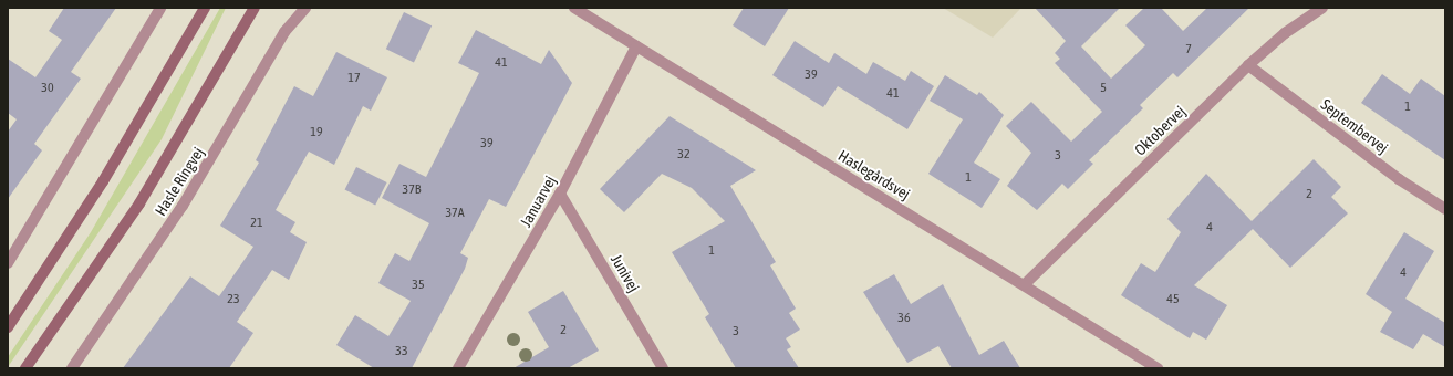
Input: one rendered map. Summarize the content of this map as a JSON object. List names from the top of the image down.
{
  "streets": {
    "main road": ["Hasle Ringvej"],
    "street": [
      "Septembervej",
      "Oktobervej",
      "Haslegårdsvej",
      "Januarvej",
      "Junivej"
    ]
  },
  "crossings": [
    ["Septembervej", "Oktobervej"],
    ["Oktobervej", "Haslegårdsvej"],
    ["Haslegårdsvej", "Januarvej"],
    ["Januarvej", "Junivej"]
  ],
  "house_numbers": [
    "7",
    "41",
    "39",
    "17",
    "30",
    "5",
    "41",
    "1",
    "19",
    "39",
    "32",
    "3",
    "1",
    "37B",
    "2",
    "37A",
    "21",
    "4",
    "1",
    "4",
    "35",
    "23",
    "45",
    "36",
    "2",
    "3",
    "33"
  ]
}
